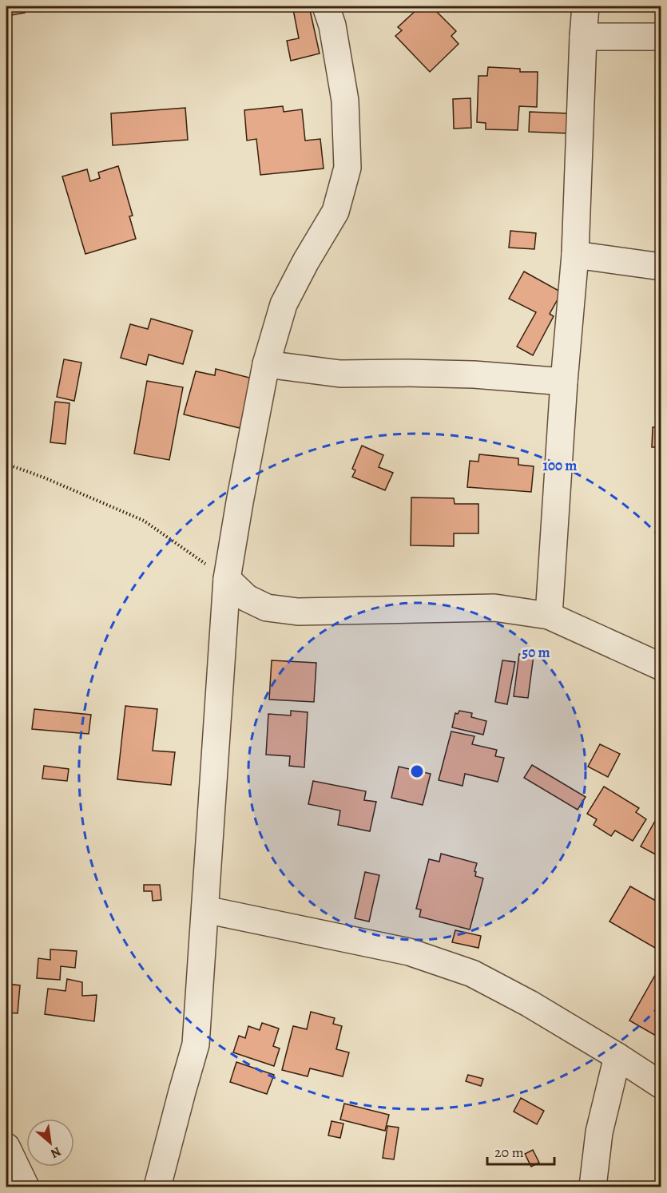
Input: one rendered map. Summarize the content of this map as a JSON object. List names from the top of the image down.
{
  "scale_bar": "20 m",
  "north": "bottom right",
  "rings": ["100 m", "50 m"]
}
